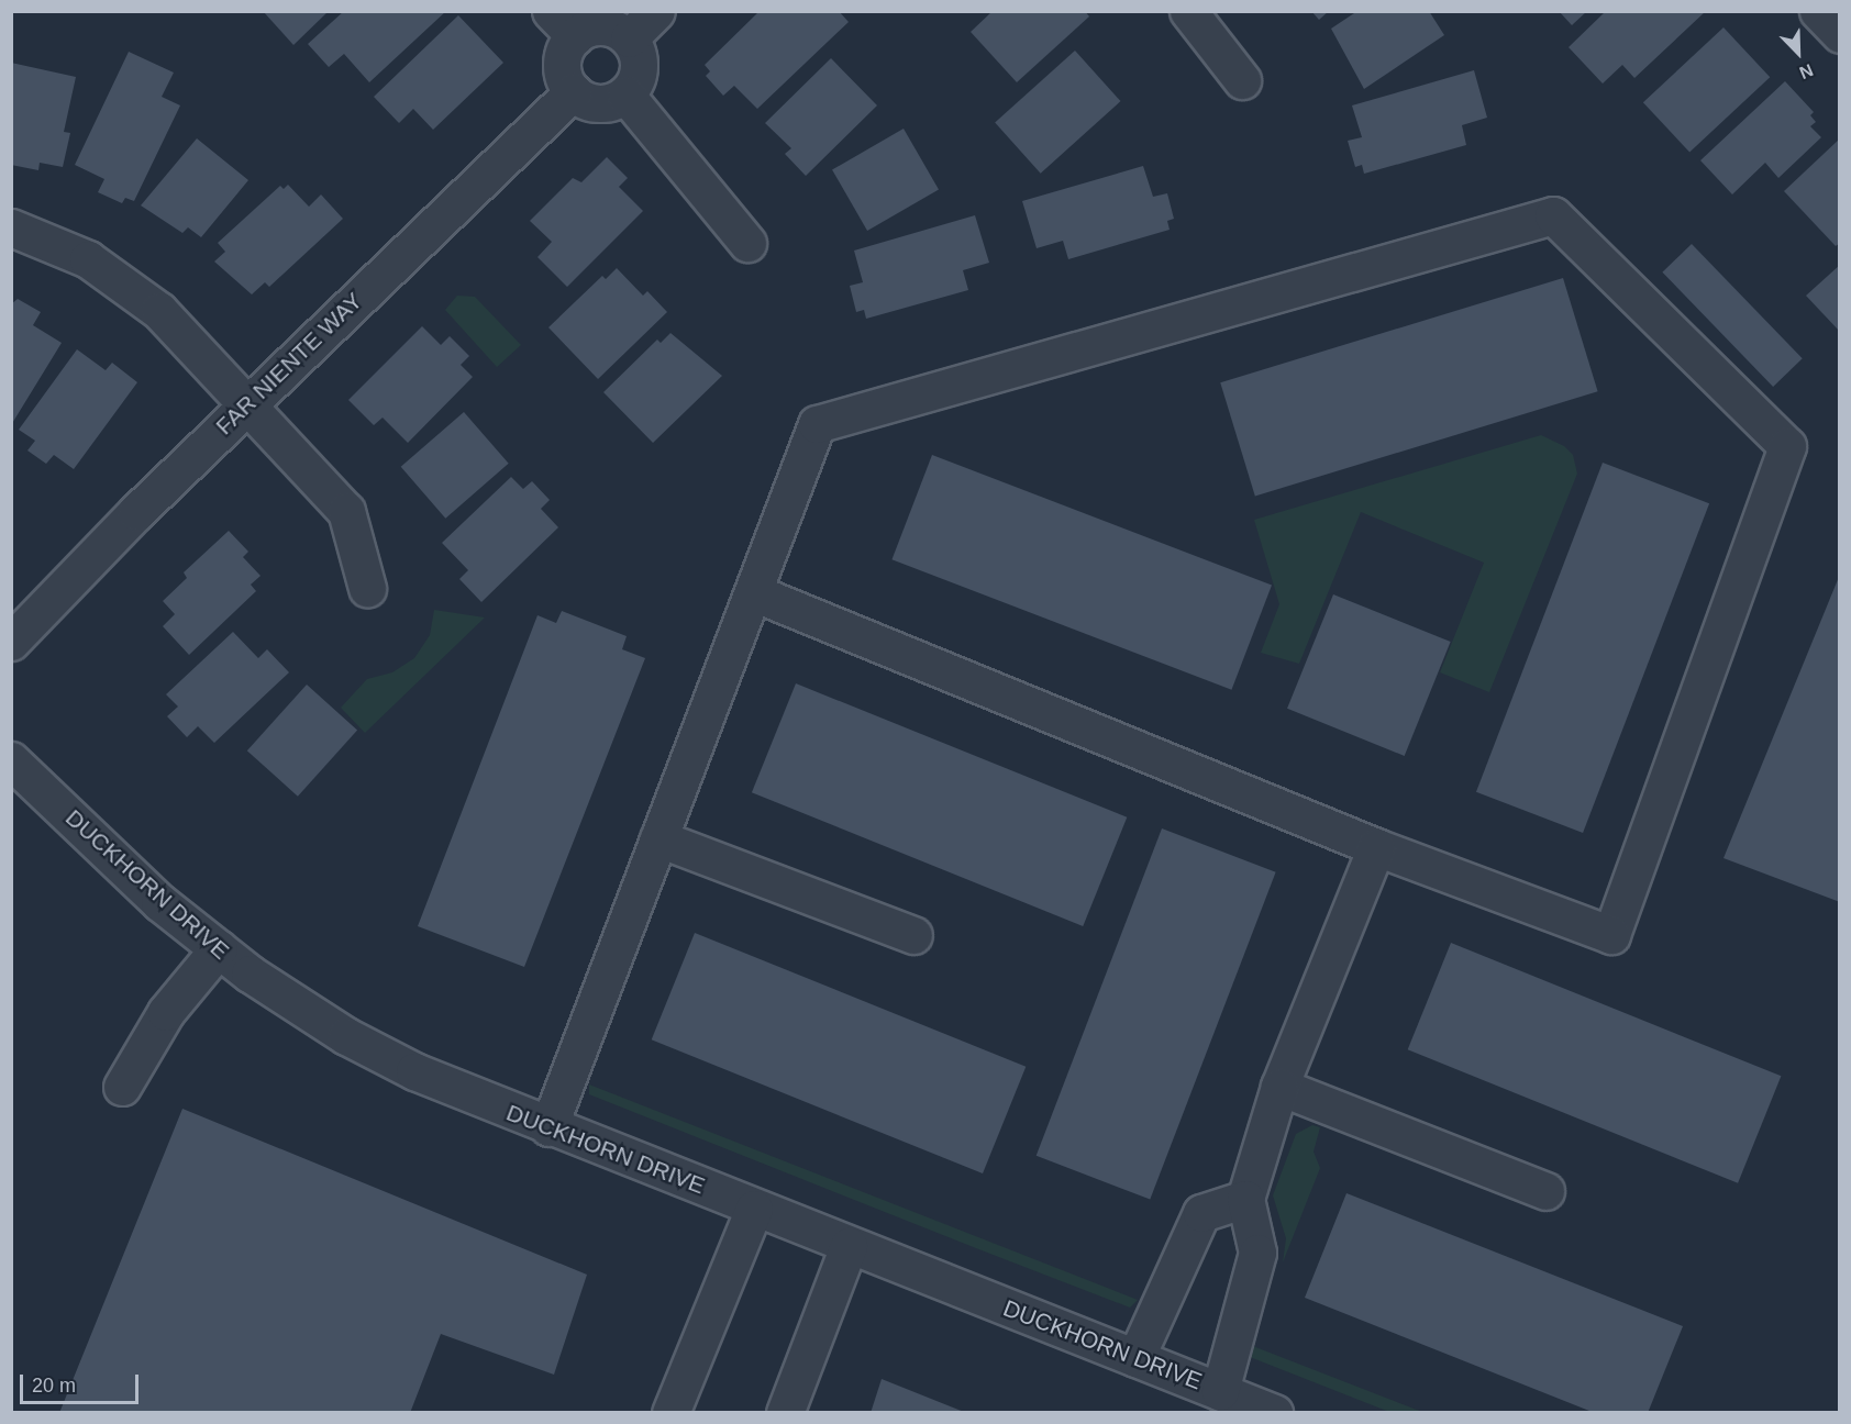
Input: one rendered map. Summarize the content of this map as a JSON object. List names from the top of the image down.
{
  "streets": {
    "street": ["FAR NIENTE WAY", "DUCKHORN DRIVE"]
  },
  "scale_bar": "20 m",
  "north": "bottom right"
}
